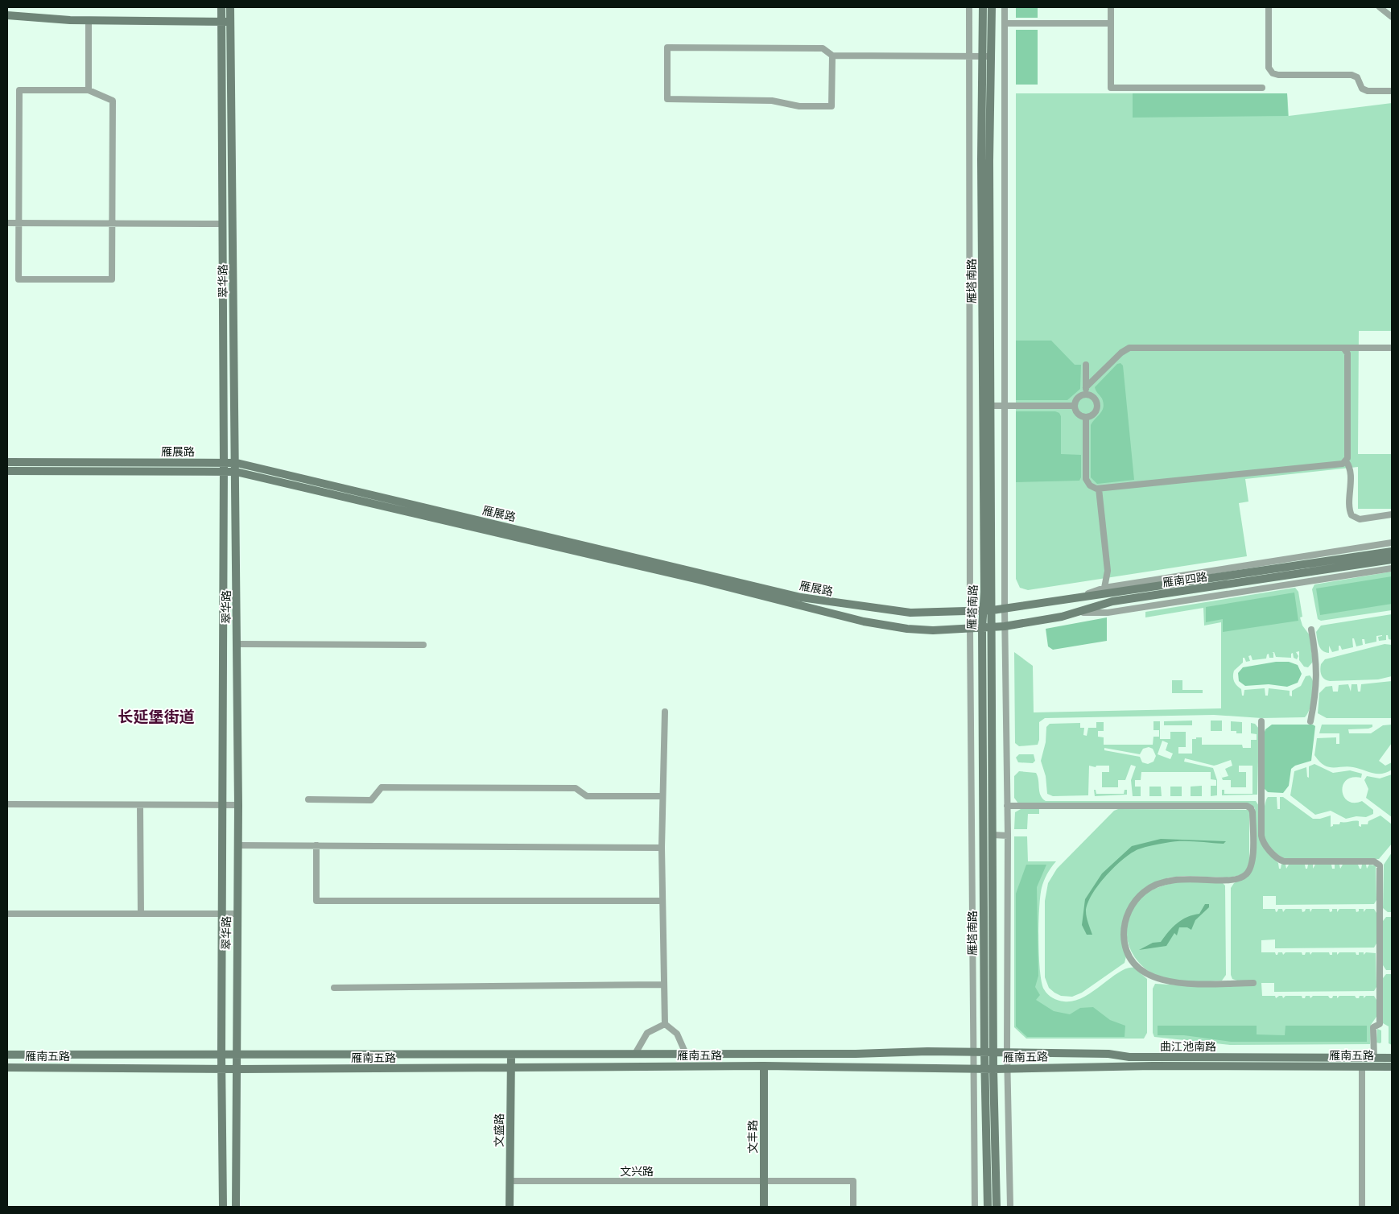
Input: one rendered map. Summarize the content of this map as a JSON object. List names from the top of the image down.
{
  "streets": {
    "main road": [
      "翠华路",
      "雁塔南路",
      "雁展路",
      "雁南四路",
      "曲江池南路",
      "雁南五路",
      "文盛路",
      "文丰路"
    ],
    "street": ["文兴路"]
  },
  "crossings": [
    ["翠华路", "雁展路"],
    ["翠华路", "雁南五路"],
    ["雁塔南路", "雁展路"],
    ["雁塔南路", "雁南四路"],
    ["雁塔南路", "曲江池南路"],
    ["雁塔南路", "雁南五路"],
    ["雁展路", "雁南四路"],
    ["曲江池南路", "雁南五路"],
    ["雁南五路", "文盛路"],
    ["雁南五路", "文丰路"],
    ["文盛路", "文兴路"],
    ["文丰路", "文兴路"]
  ],
  "districts": ["长延堡街道"]
}
